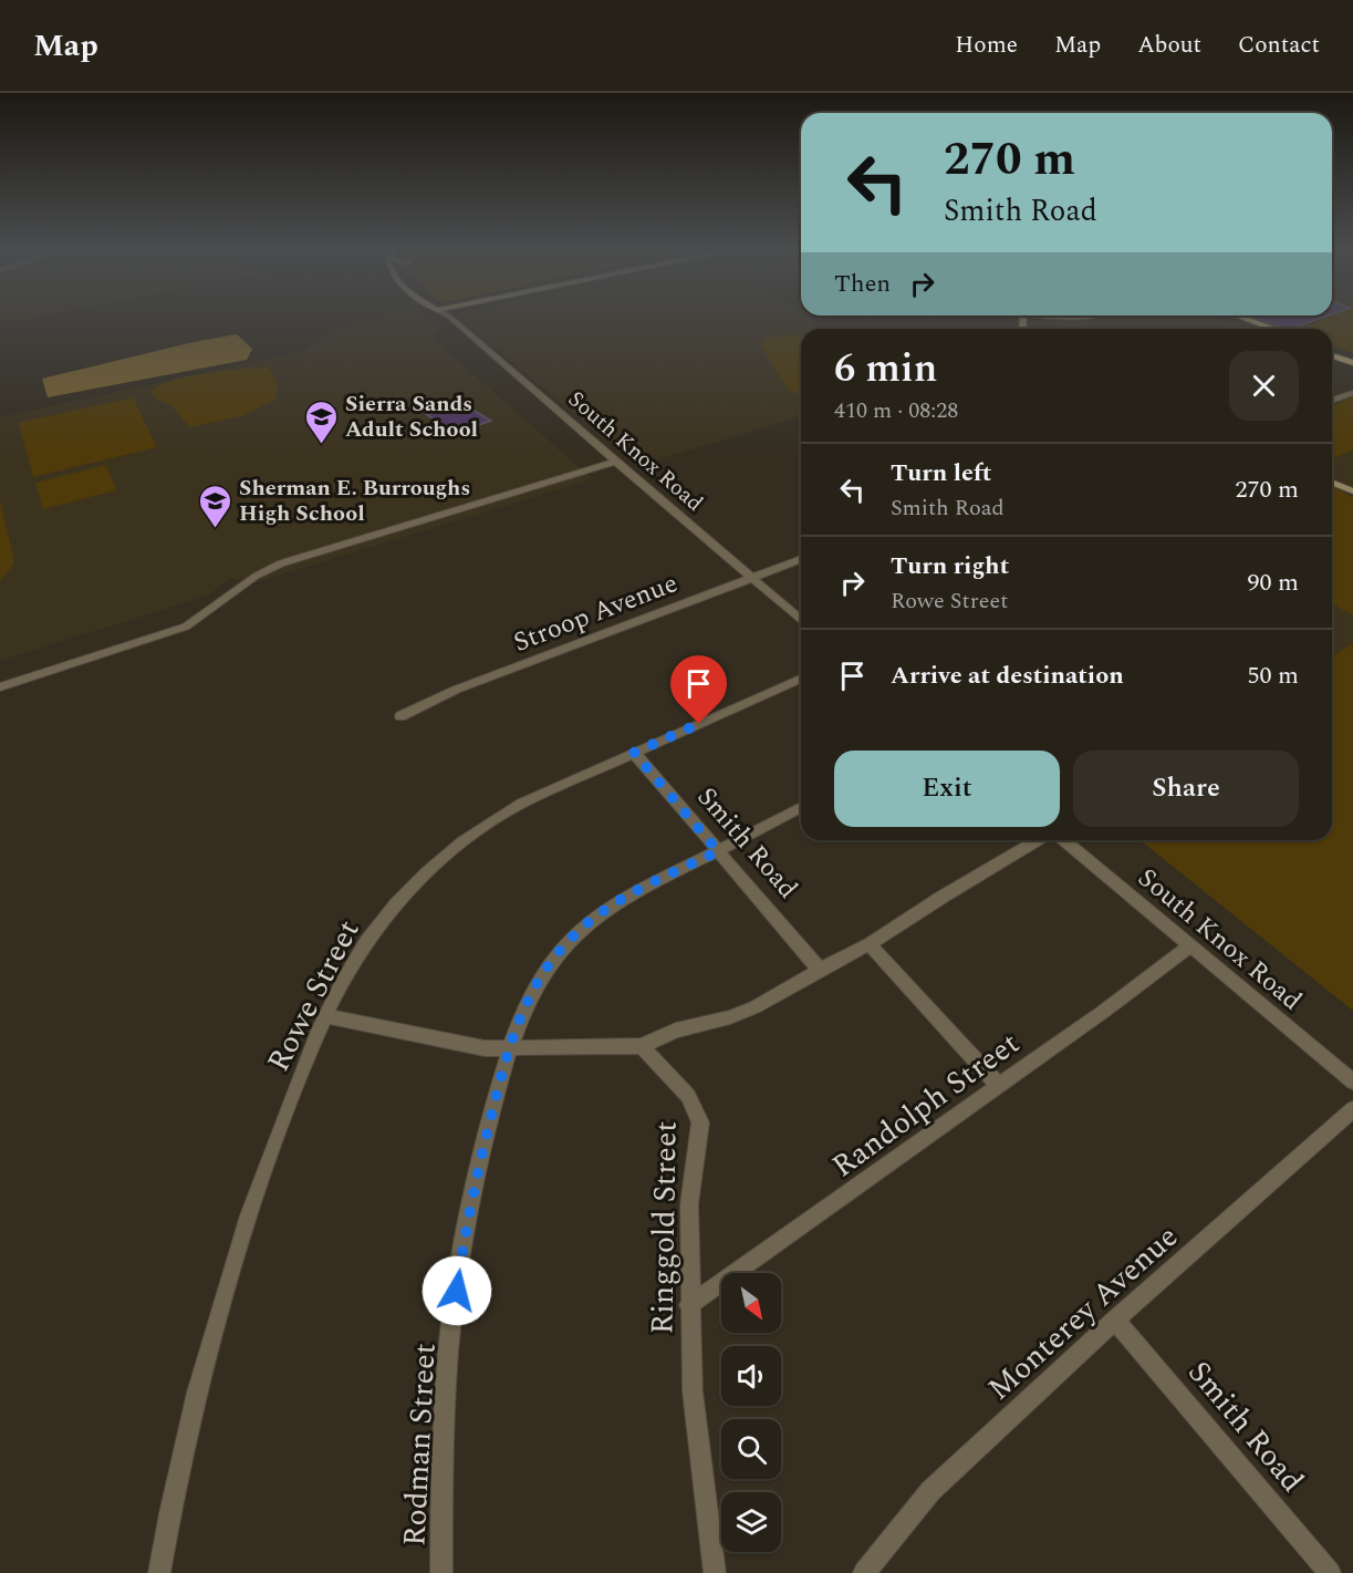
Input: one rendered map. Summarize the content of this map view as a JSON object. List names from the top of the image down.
{
  "streets": {
    "street": [
      "South Knox Road",
      "Stroop Avenue",
      "Smith Road",
      "Rowe Street",
      "Randolph Street",
      "Ringgold Street",
      "Monterey Avenue",
      "Rodman Street"
    ]
  },
  "crossings": [
    ["South Knox Road", "Stroop Avenue"],
    ["South Knox Road", "Randolph Street"],
    ["Smith Road", "Rowe Street"],
    ["Smith Road", "Monterey Avenue"],
    ["Smith Road", "Rodman Street"],
    ["Randolph Street", "Ringgold Street"]
  ],
  "places": {
    "school or university": ["Sierra Sands Adult School", "Sherman E. Burroughs High School"]
  },
  "north": "bottom right",
  "page": {
    "header": "Map",
    "nav": [
      "Home",
      "Map",
      "About",
      "Contact"
    ],
    "turn": ["270 m", "Smith Road"],
    "then": "Then",
    "heading": ["6 min", "410 m · 08:28"],
    "list": [
      {
        "name": "Turn left",
        "note": "Smith Road",
        "value": "270 m"
      },
      {
        "name": "Turn right",
        "note": "Rowe Street",
        "value": "90 m"
      },
      {
        "name": "Arrive at destination",
        "value": "50 m"
      }
    ],
    "buttons": ["Exit", "Share"]
  }
}
